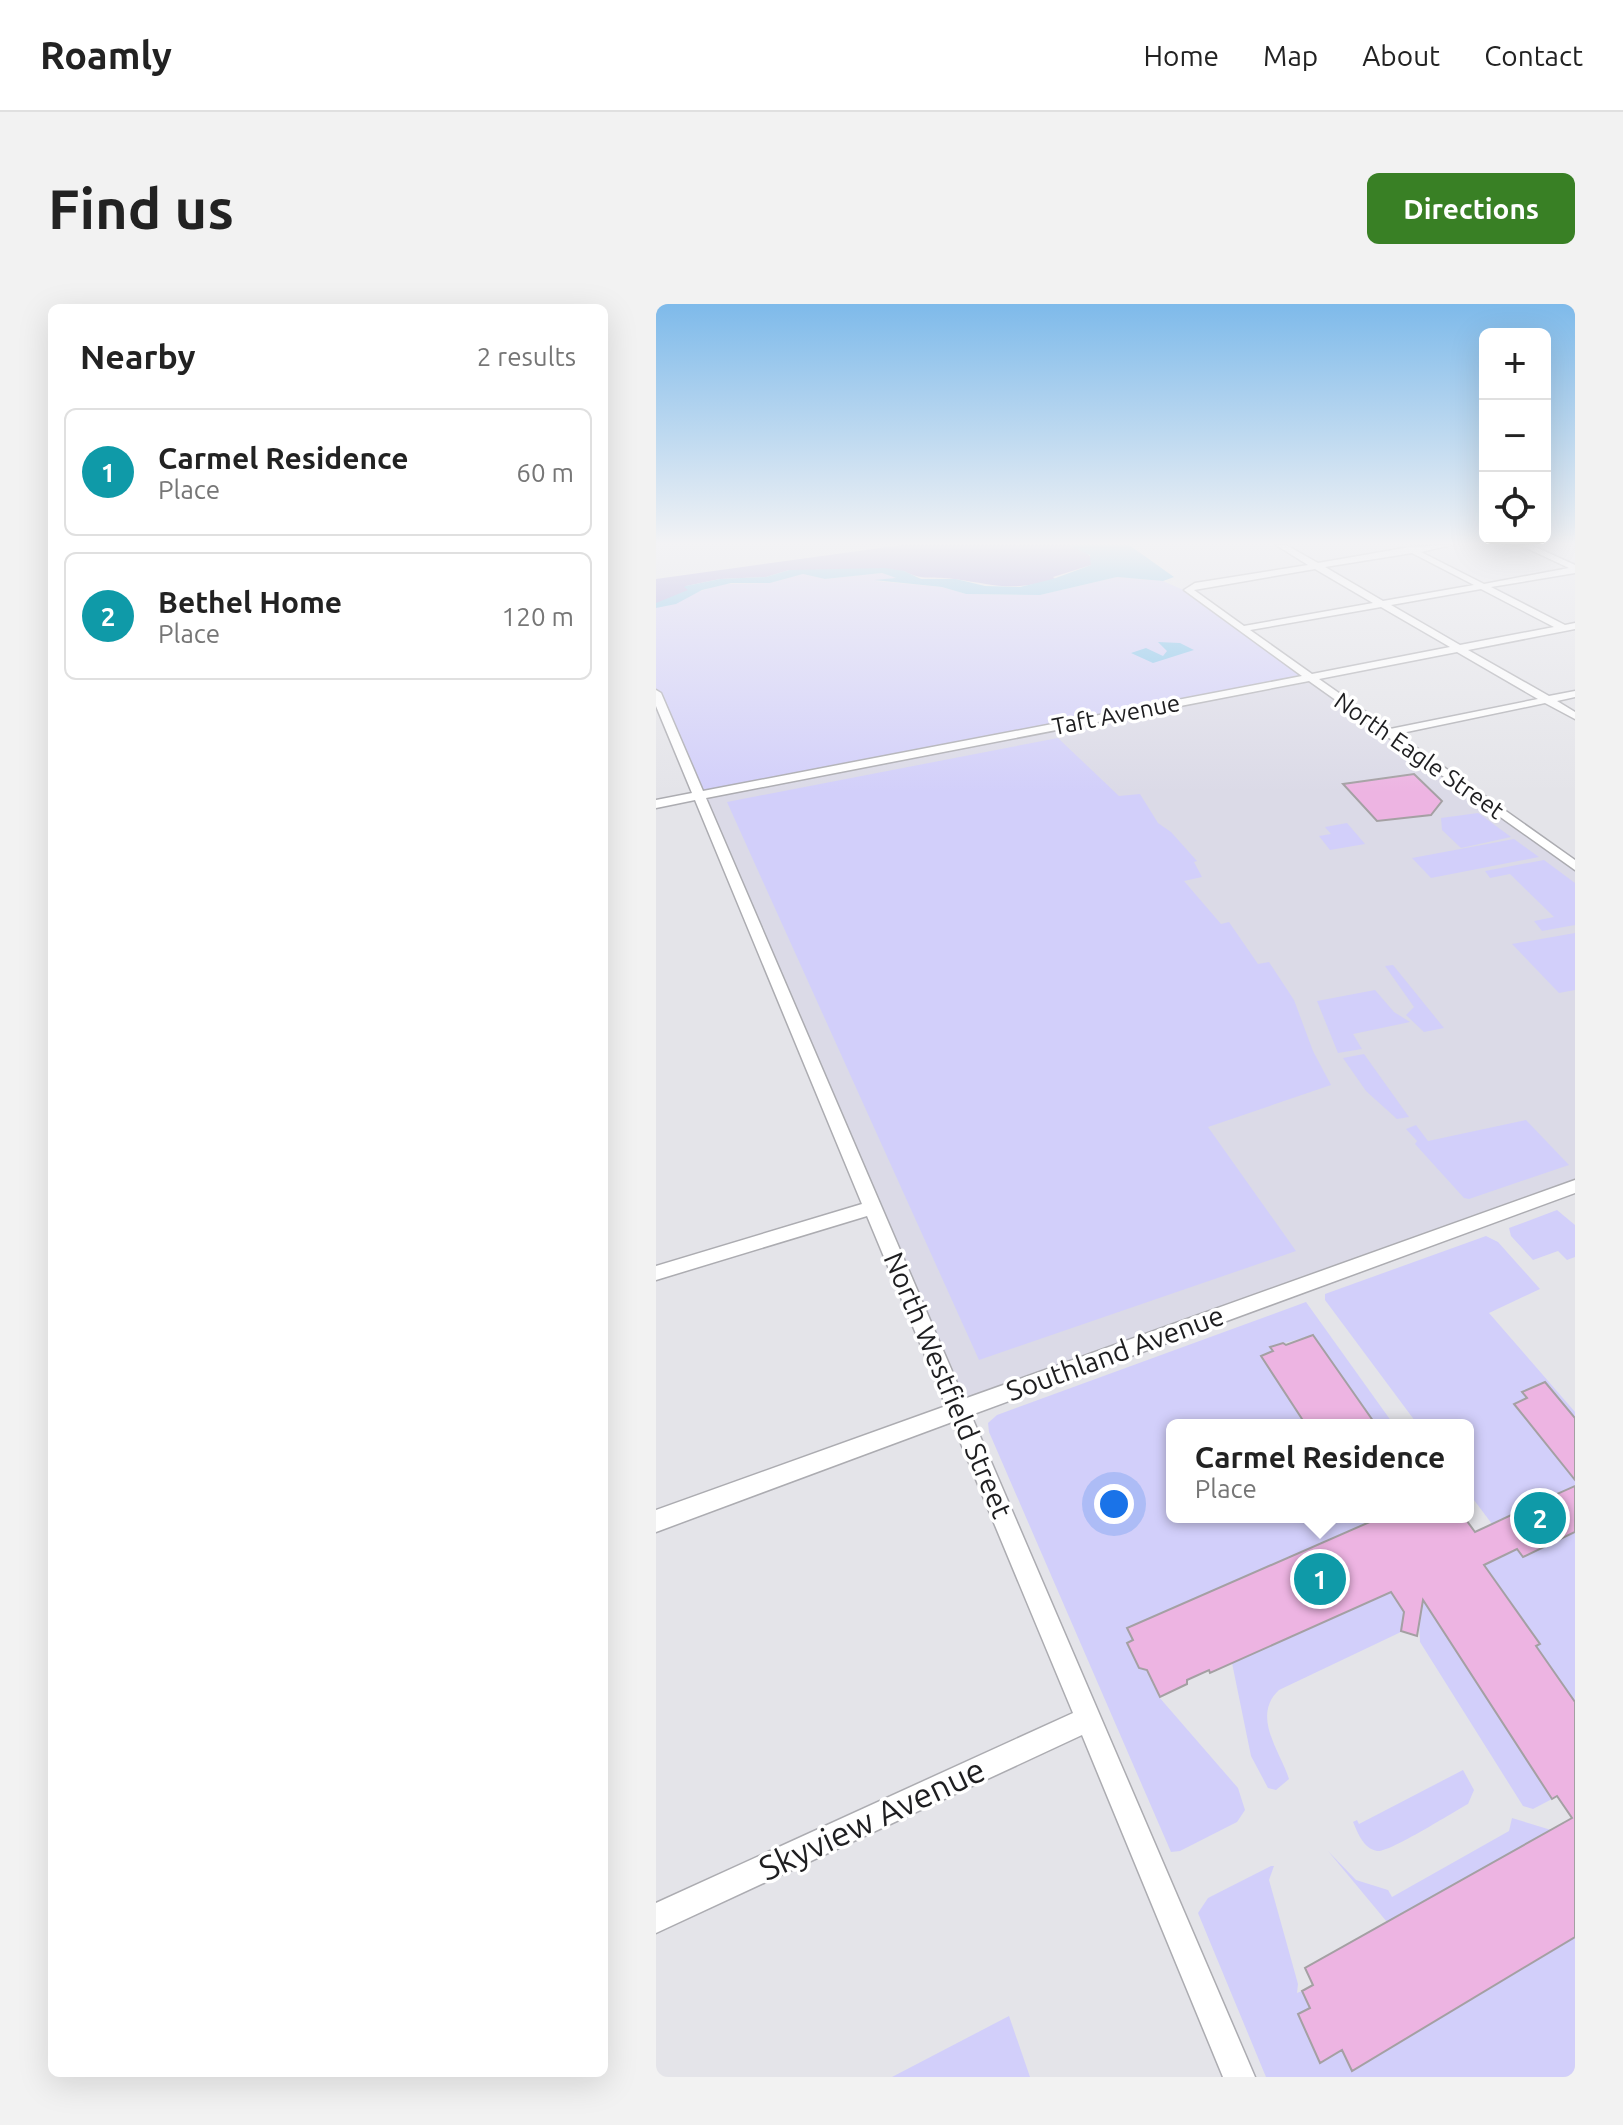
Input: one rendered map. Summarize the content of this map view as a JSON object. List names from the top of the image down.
{
  "streets": {
    "street": [
      "Taft Avenue",
      "North Eagle Street",
      "Southland Avenue",
      "North Westfield Street",
      "Skyview Avenue"
    ]
  },
  "crossings": [
    ["Taft Avenue", "North Eagle Street"],
    ["Taft Avenue", "North Westfield Street"],
    ["Southland Avenue", "North Westfield Street"],
    ["North Westfield Street", "Skyview Avenue"]
  ],
  "page": {
    "header": "Roamly",
    "nav": [
      "Home",
      "Map",
      "About",
      "Contact"
    ],
    "buttons": "Directions",
    "title": "Find us",
    "heading": ["Nearby", "2 results"],
    "map_buttons": ["+", "−"],
    "list": [
      {
        "mark": "1",
        "name": "Carmel Residence",
        "note": "Place",
        "value": "60 m"
      },
      {
        "mark": "2",
        "name": "Bethel Home",
        "note": "Place",
        "value": "120 m"
      }
    ],
    "popup": ["Carmel Residence", "Place"],
    "pins": ["2", "1"]
  }
}
